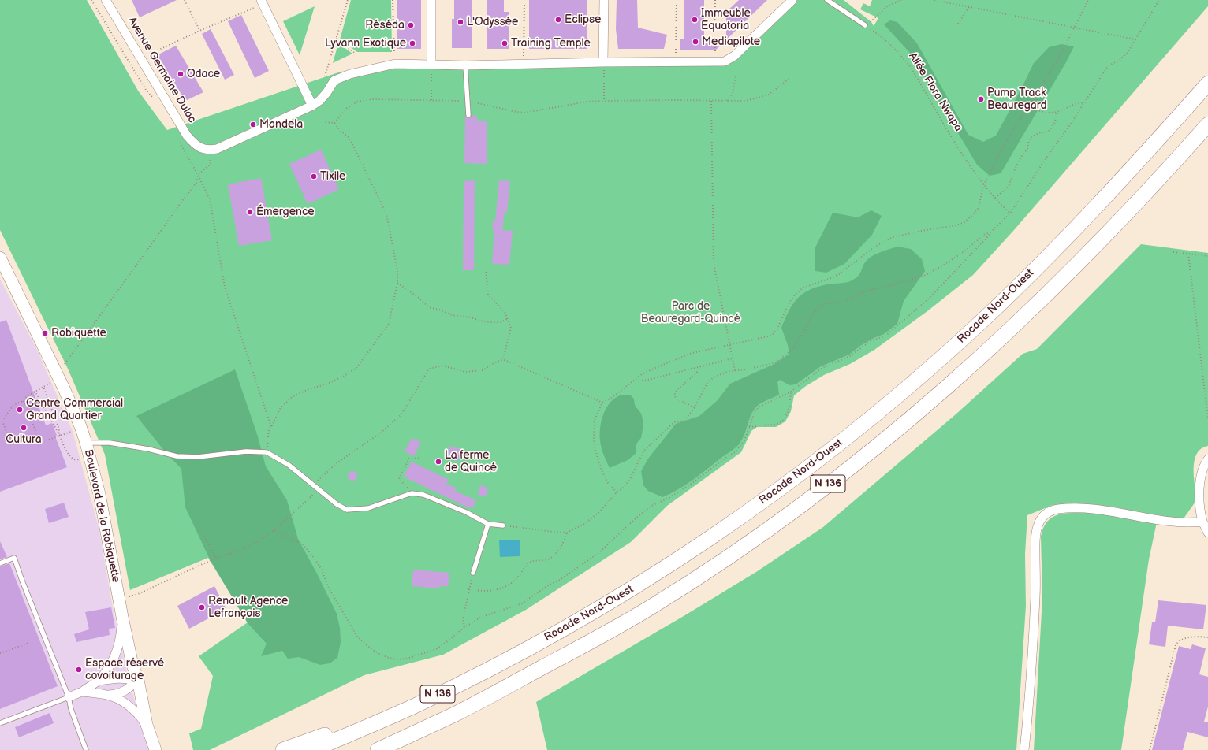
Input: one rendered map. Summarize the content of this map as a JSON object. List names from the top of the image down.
{
  "streets": {
    "highway": ["Rocade Nord-Ouest", "N 136"],
    "main road": ["Boulevard de la Robiquette"],
    "street": ["Avenue Germaine Dulac"],
    "path": ["Allée Flora Nwapa"]
  },
  "parks": ["Parc de Beauregard-Quincé"],
  "places": [
    "Eclipse",
    "Immeuble Equatoria",
    "L'Odyssée",
    "Réséda",
    "Mediapilote",
    "Lyvann Exotique",
    "Training Temple",
    "Odace",
    "Pump Track Beauregard",
    "Mandela",
    "Tixile",
    "Émergence",
    "Robiquette",
    "Centre Commercial Grand Quartier",
    "Cultura",
    "La ferme de Quincé",
    "Renault Agence Lefrançois",
    "Espace réservé covoiturage"
  ]
}
